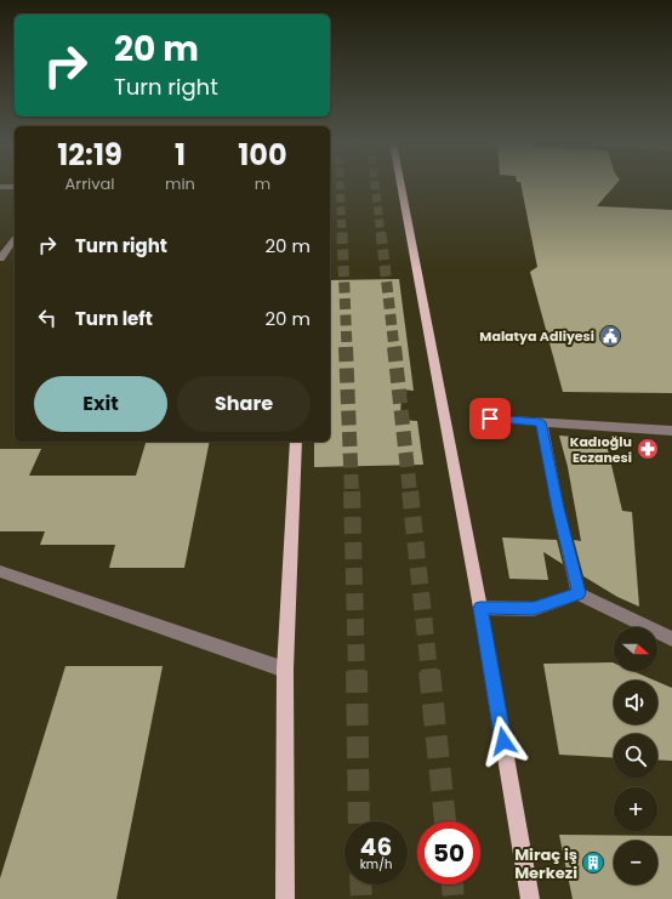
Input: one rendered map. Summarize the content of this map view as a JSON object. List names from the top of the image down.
{
  "places": {
    "public building": ["Malatya Adliyesi"],
    "pharmacy": ["Kadıoğlu Eczanesi"],
    "building": ["Miraç iş Merkezi"]
  },
  "north": "right",
  "page": {
    "turn": ["20 m", "Turn right"],
    "eta": [
      "12:19",
      "Arrival",
      "1",
      "min",
      "100",
      "m"
    ],
    "list": [
      {
        "name": "Turn right",
        "value": "20 m"
      },
      {
        "name": "Turn left",
        "value": "20 m"
      }
    ],
    "buttons": ["Exit", "Share"],
    "map_buttons": ["+", "−"],
    "speed": "46 km/h",
    "limit": "50"
  }
}
